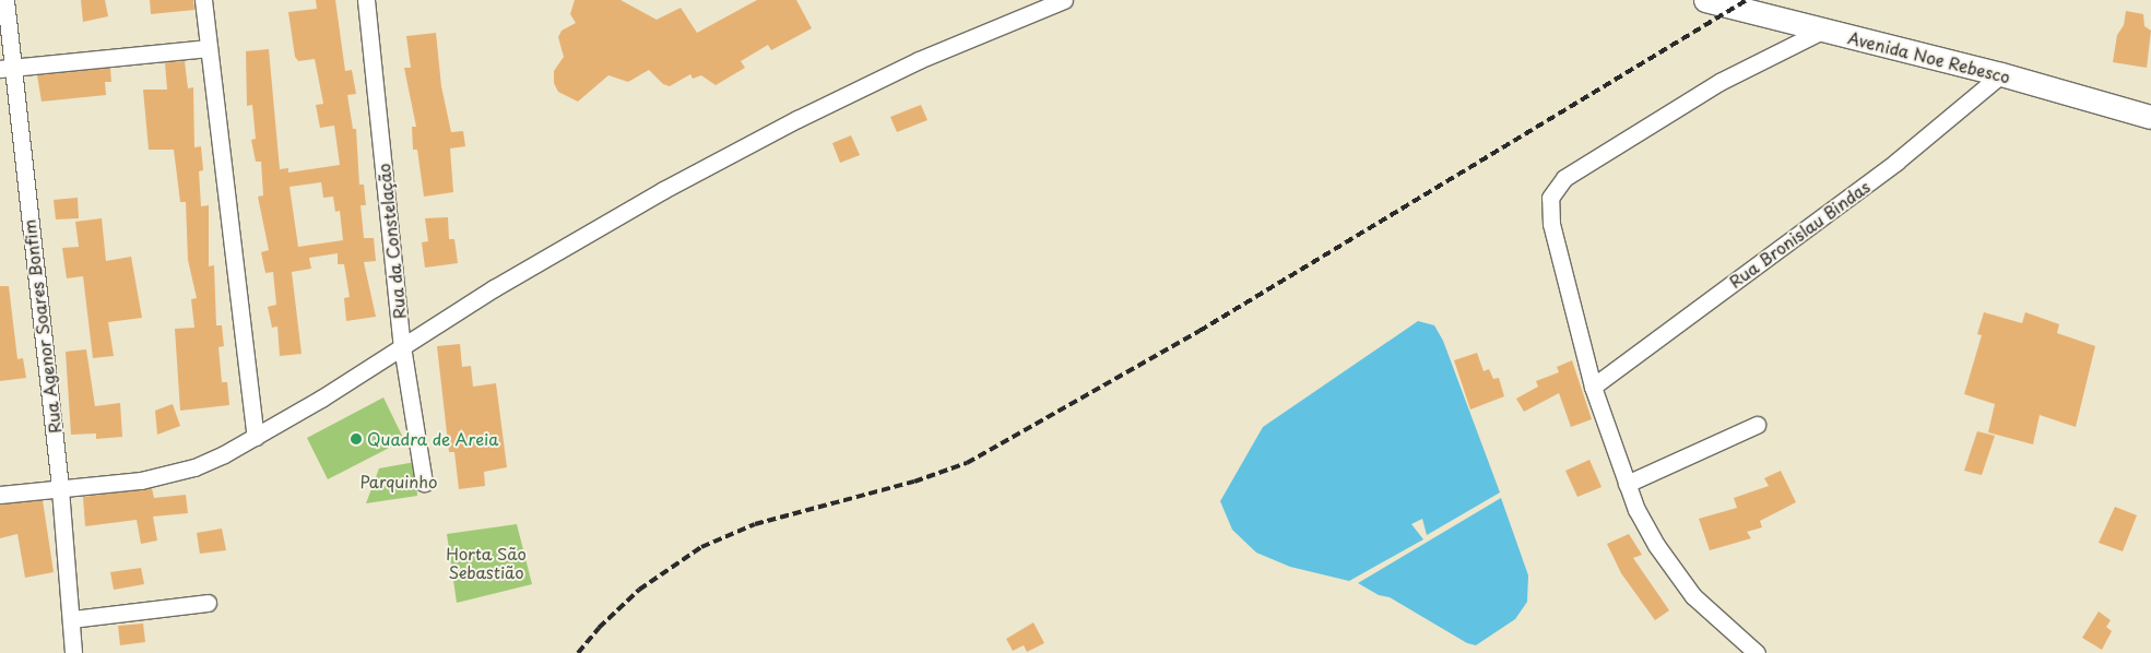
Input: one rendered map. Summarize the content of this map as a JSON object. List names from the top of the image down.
{
  "streets": {
    "main road": ["Avenida Noe Rebesco"],
    "street": ["Rua Bronislau Bindas", "Rua da Constelação", "Rua Agenor Soares Bonfim"]
  },
  "crossings": [
    ["Avenida Noe Rebesco", "Rua Bronislau Bindas"]
  ],
  "parks": ["Parquinho", "Horta São Sebastião"],
  "places": ["Quadra de Areia"]
}
